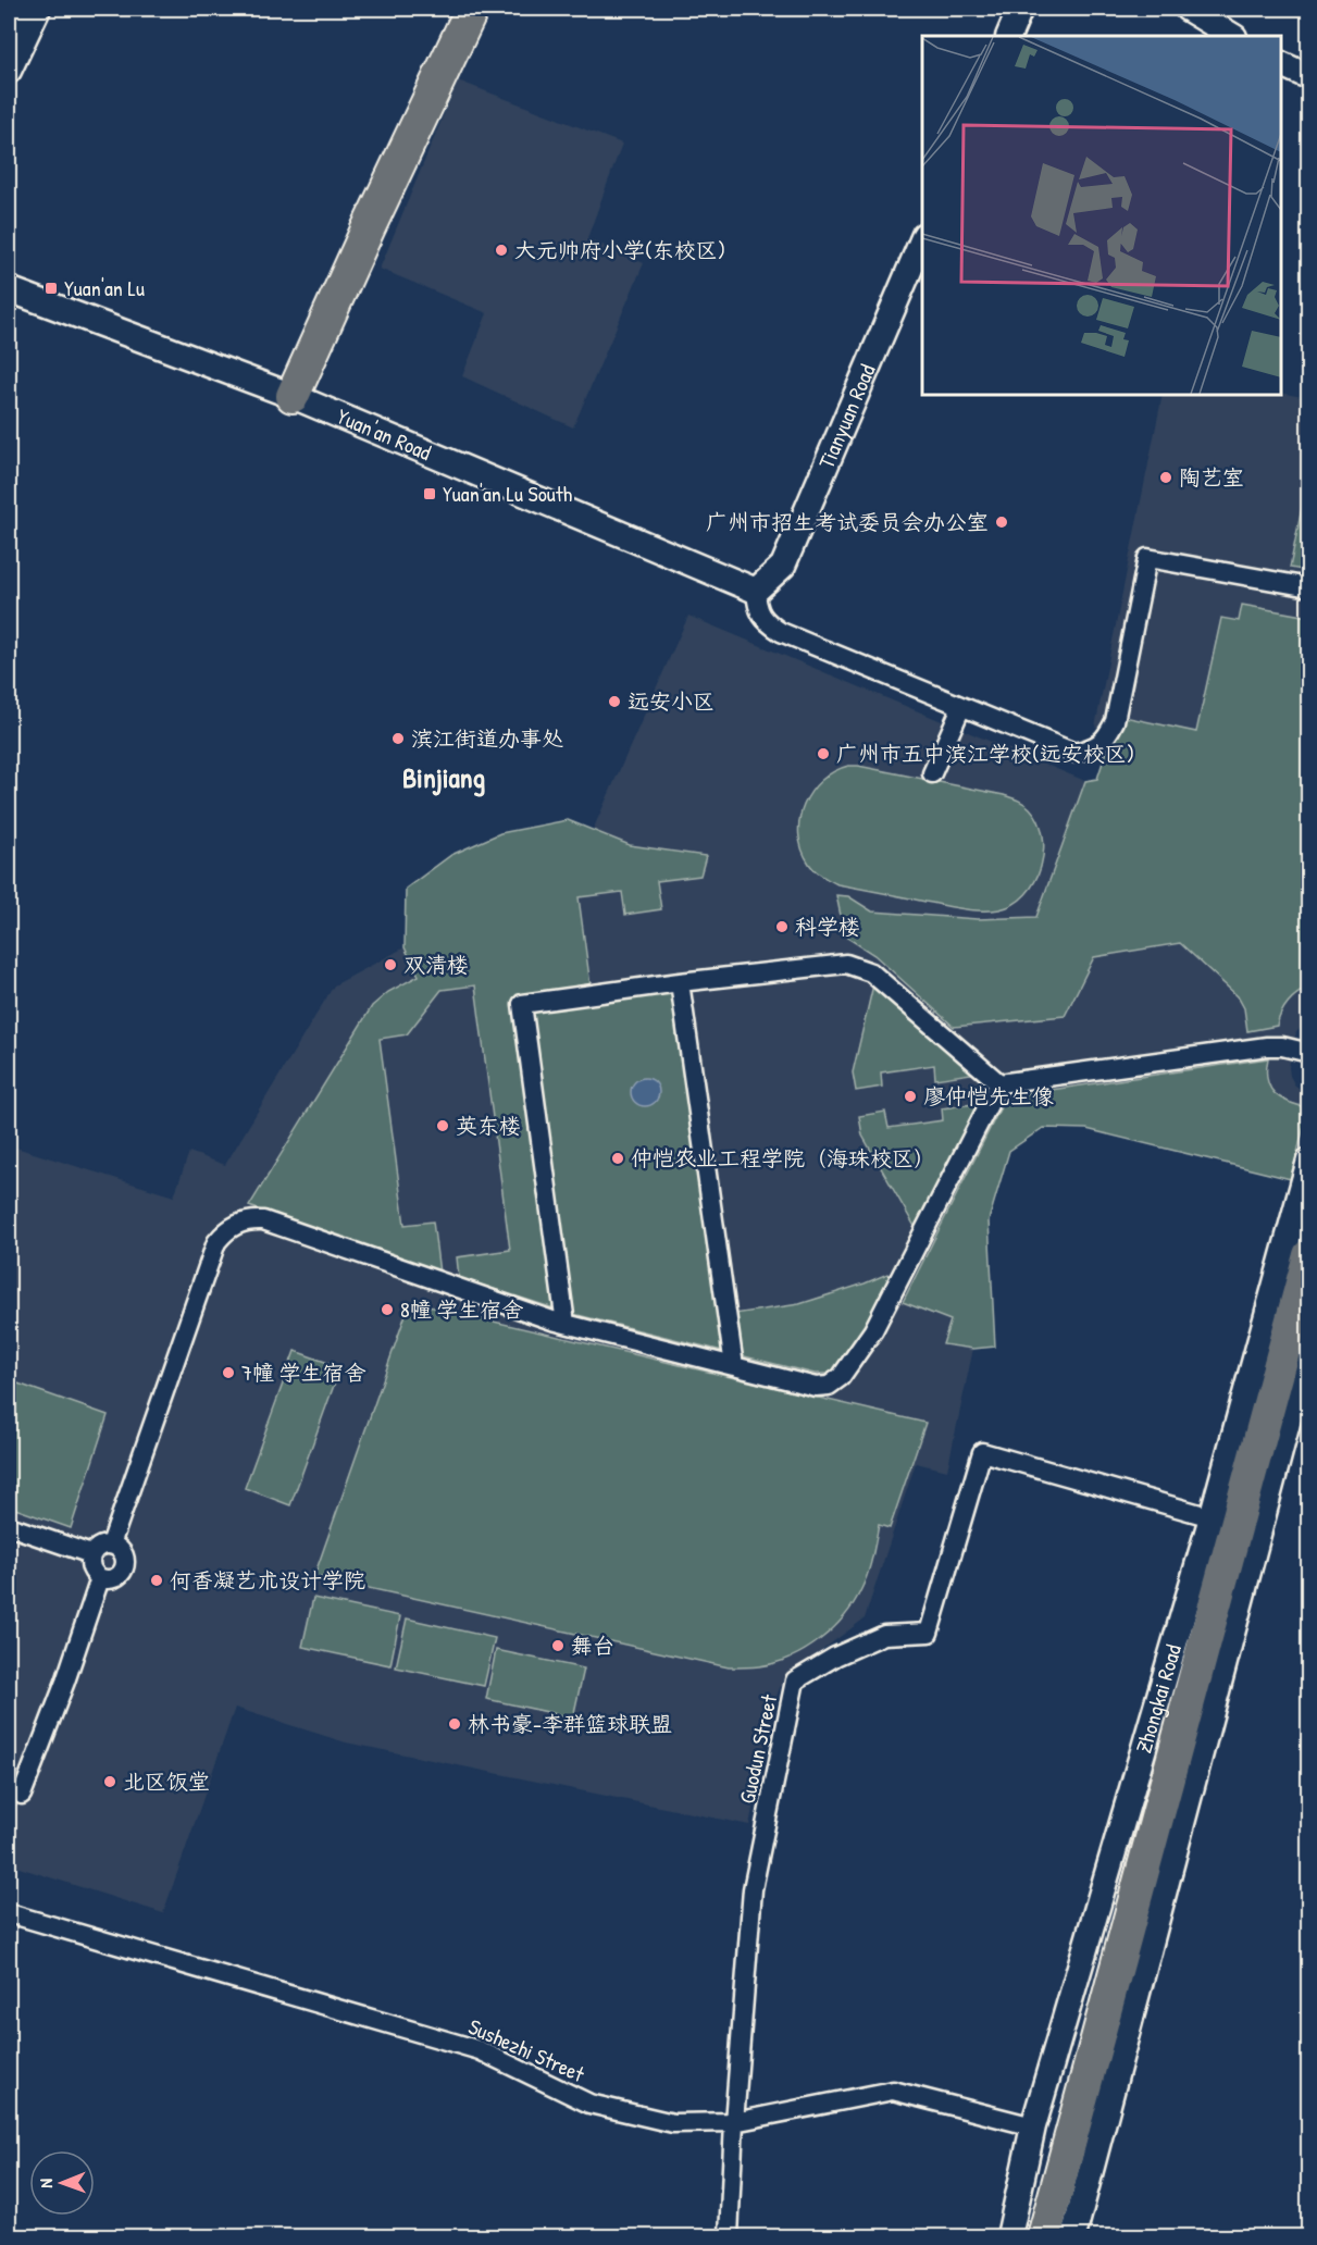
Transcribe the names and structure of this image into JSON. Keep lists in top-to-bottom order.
{
  "streets": {
    "main road": ["Tianyuan Road", "Yuan'an Road", "Zhongkai Road"],
    "street": ["Guodun Street", "Sushezhi Street"]
  },
  "crossings": [
    ["Tianyuan Road", "Yuan'an Road"],
    ["Zhongkai Road", "Guodun Street"],
    ["Zhongkai Road", "Sushezhi Street"],
    ["Guodun Street", "Sushezhi Street"]
  ],
  "districts": ["Binjiang"],
  "places": {
    "other": [
      "大元帅府小学(东校区)",
      "陶艺室",
      "广州市招生考试委员会办公室",
      "远安小区",
      "滨江街道办事处",
      "广州市五中滨江学校(远安校区)",
      "科学楼",
      "双清楼",
      "廖仲恺先生像",
      "英东楼",
      "仲恺农业工程学院（海珠校区）",
      "8幢 学生宿舍",
      "7幢 学生宿舍",
      "何香凝艺术设计学院",
      "舞台",
      "林书豪-李群篮球联盟",
      "北区饭堂"
    ],
    "transit": ["Yuan'an Lu", "Yuan'an Lu South"]
  },
  "north": "left"
}
